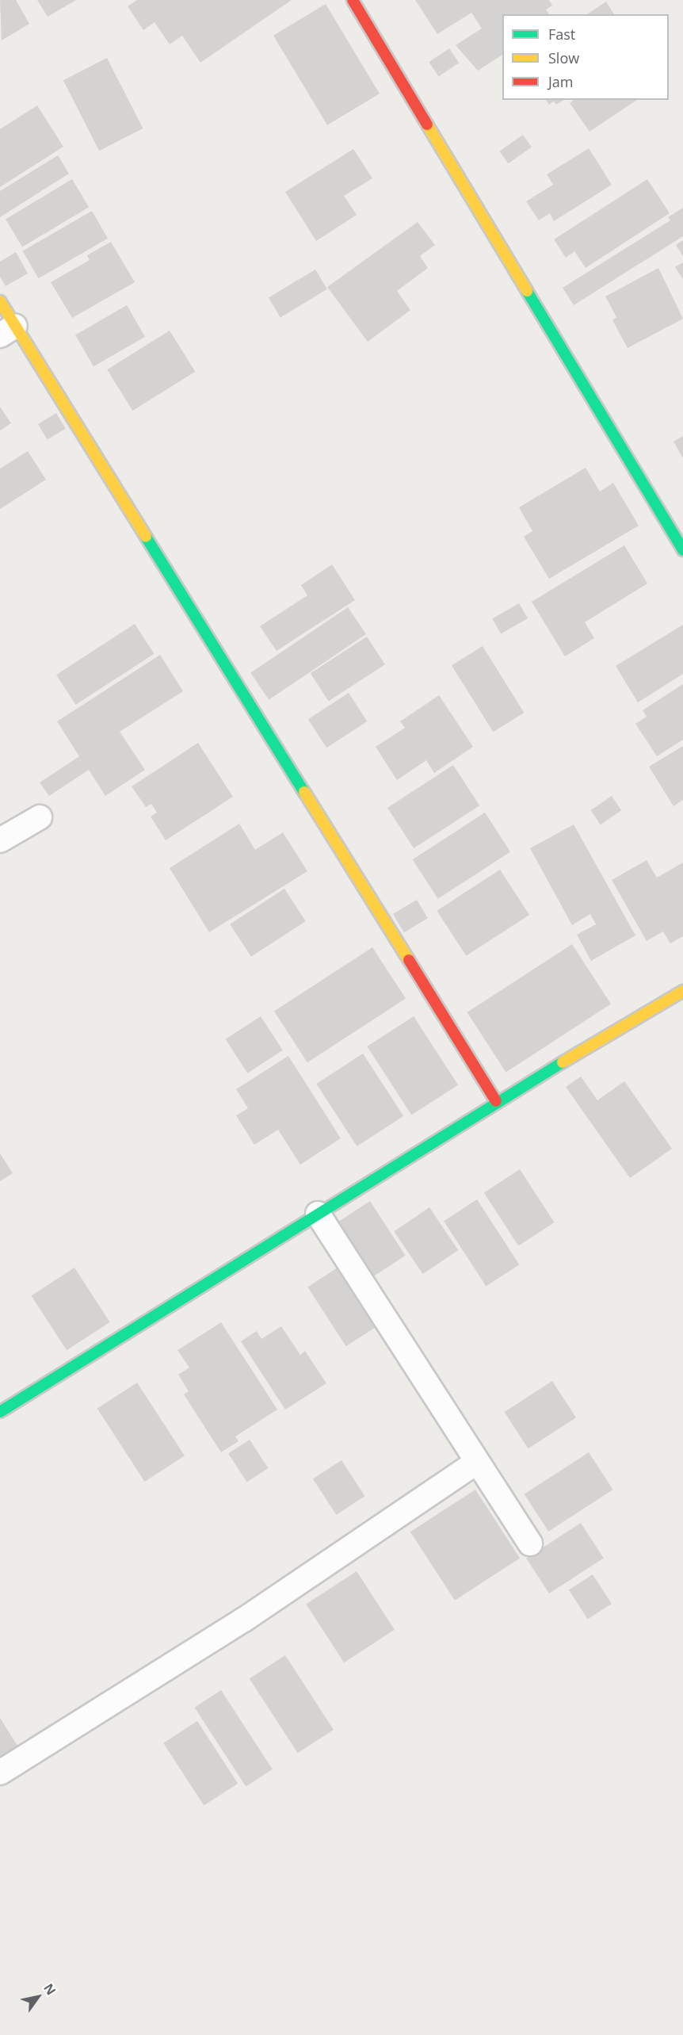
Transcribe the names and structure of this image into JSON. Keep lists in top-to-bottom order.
{
  "legend": ["Fast", "Slow", "Jam"],
  "north": "top right"
}
